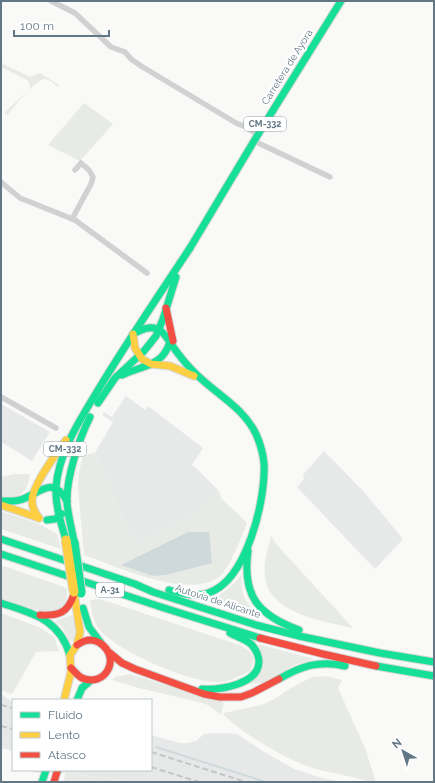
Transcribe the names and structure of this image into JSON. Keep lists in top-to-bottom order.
{
  "streets": {
    "main road": [
      "Carretera de Ayora",
      "CM-332",
      "A-31",
      "Autovía de Alicante"
    ]
  },
  "legend": ["Fluido", "Lento", "Atasco"],
  "scale_bar": "100 m",
  "north": "top left"
}
